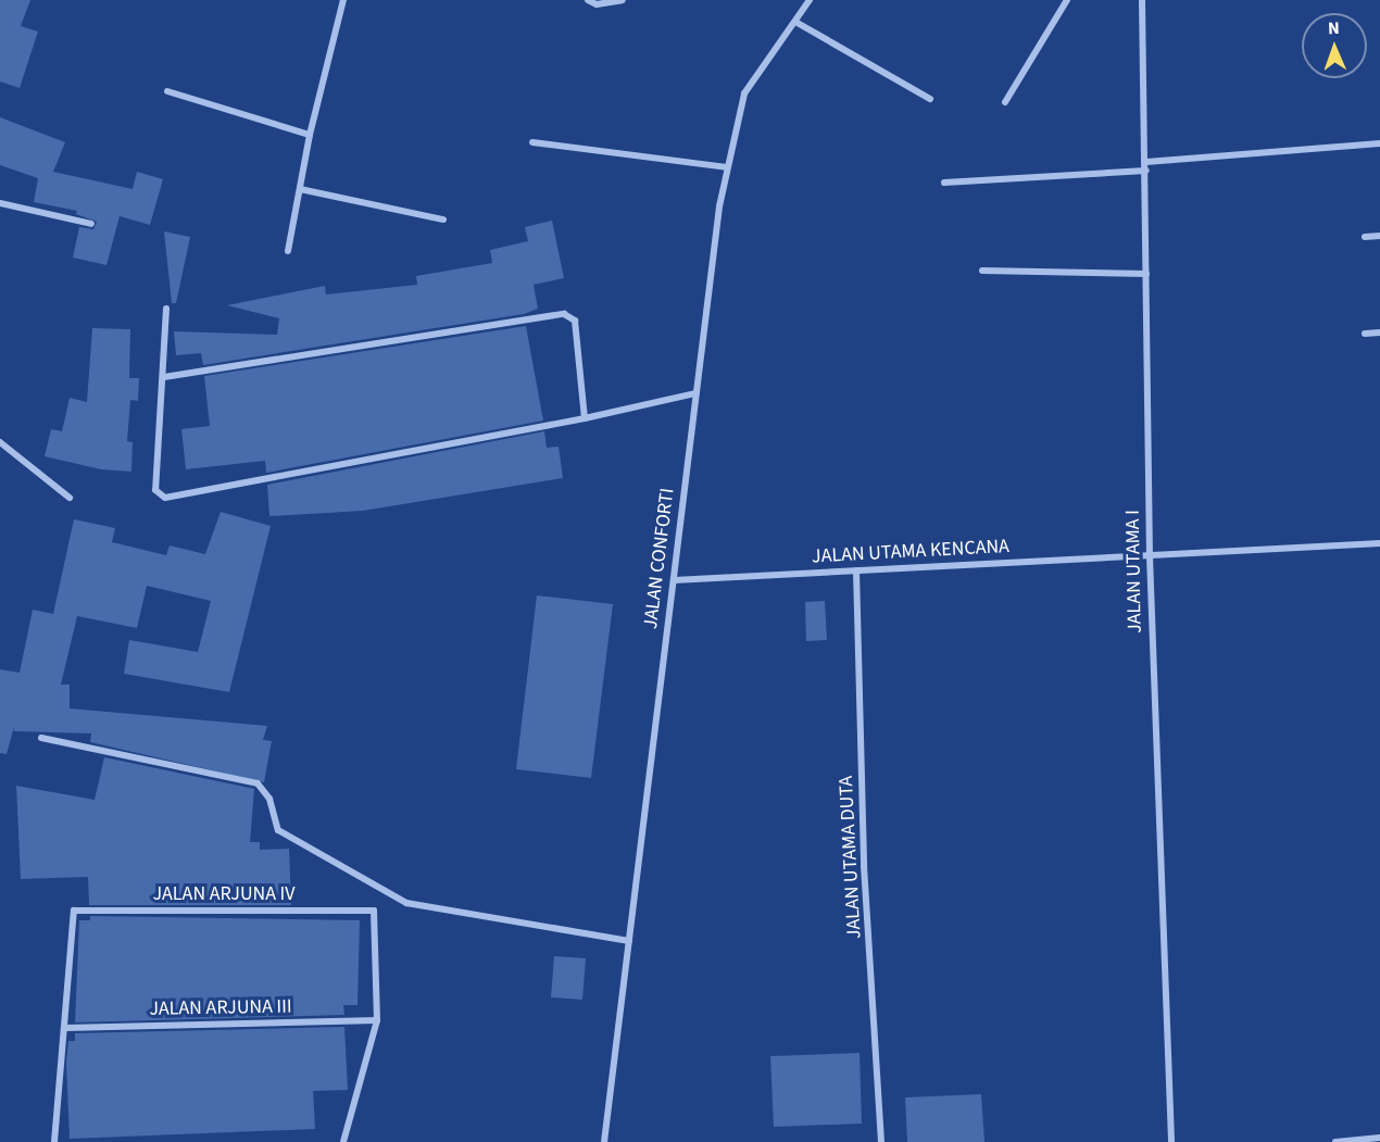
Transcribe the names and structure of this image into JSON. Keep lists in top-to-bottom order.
{
  "streets": {
    "street": [
      "JALAN UTAMA KENCANA",
      "JALAN CONFORTI",
      "JALAN UTAMA I",
      "JALAN UTAMA DUTA",
      "JALAN ARJUNA IV",
      "JALAN ARJUNA III"
    ]
  },
  "crossings": [
    ["JALAN UTAMA KENCANA", "JALAN CONFORTI"],
    ["JALAN UTAMA KENCANA", "JALAN UTAMA I"],
    ["JALAN UTAMA KENCANA", "JALAN UTAMA DUTA"],
    ["JALAN ARJUNA IV", "JALAN ARJUNA III"]
  ],
  "north": "top"
}
